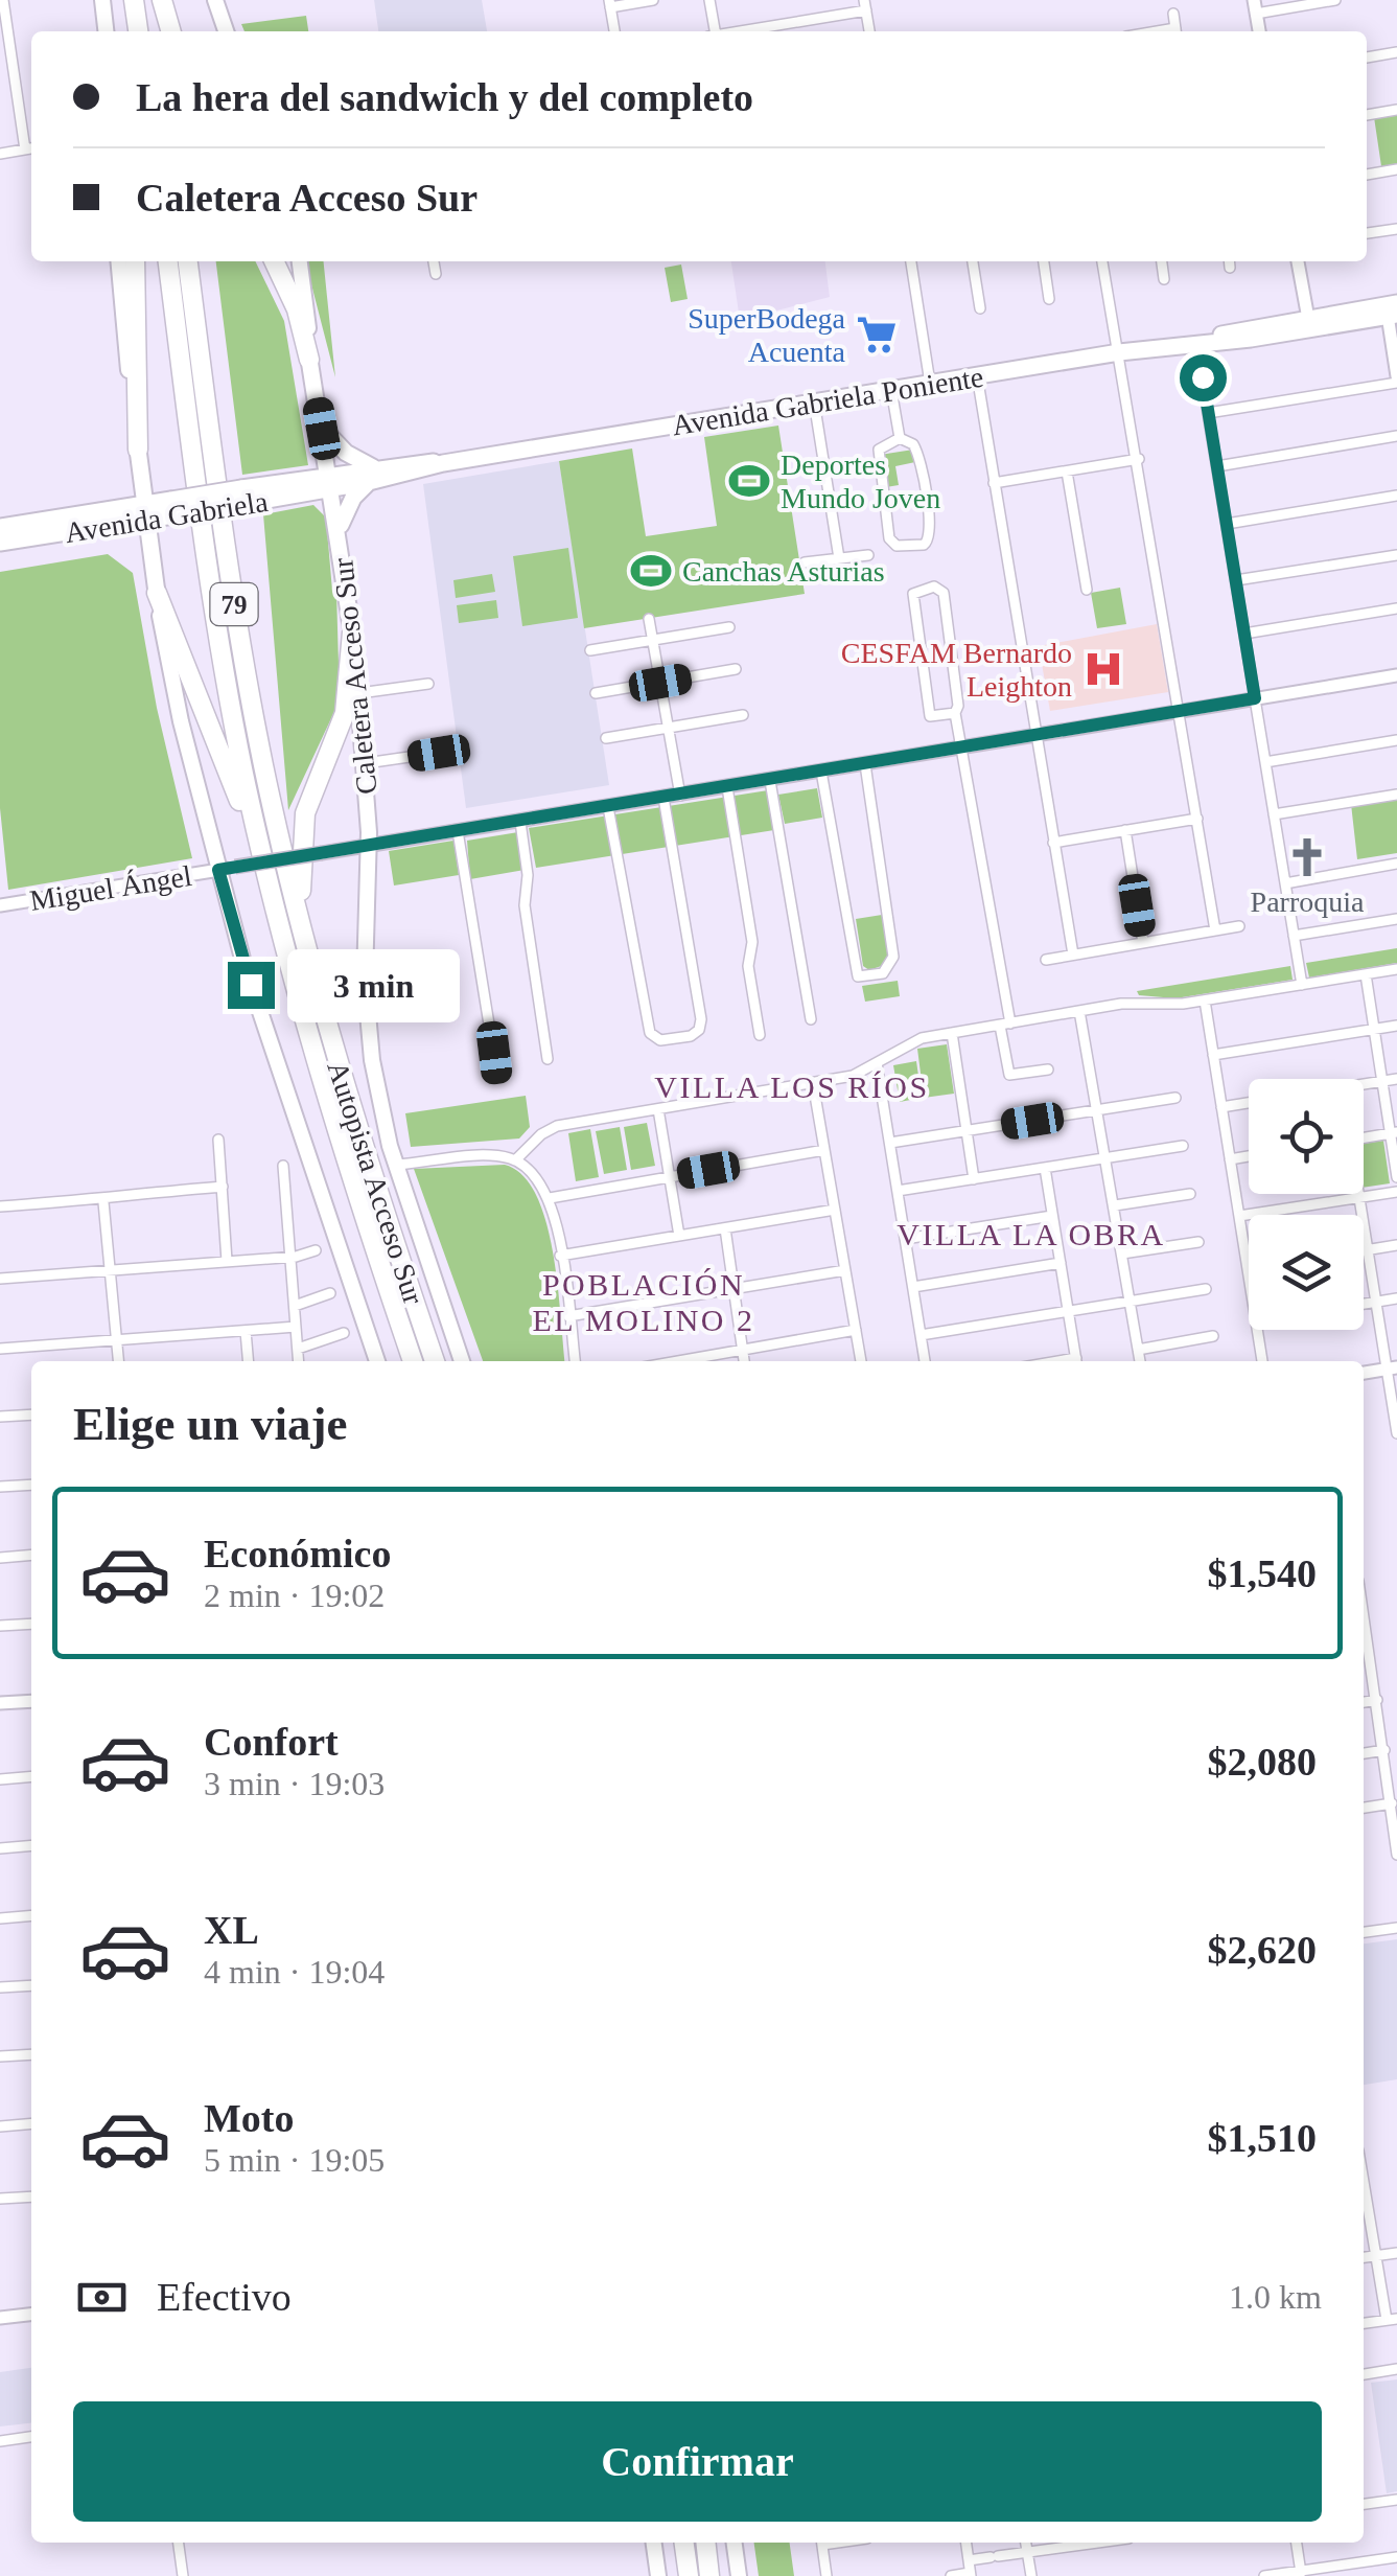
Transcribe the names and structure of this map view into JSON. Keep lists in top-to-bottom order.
{
  "streets": {
    "highway": ["79", "Autopista Acceso Sur"],
    "main road": ["Avenida Gabriela Poniente", "Avenida Gabriela", "Caletera Acceso Sur"],
    "street": ["Miguel Ángel"]
  },
  "crossings": [
    ["Avenida Gabriela Poniente", "Avenida Gabriela"],
    ["Avenida Gabriela Poniente", "Caletera Acceso Sur"],
    ["Avenida Gabriela", "Caletera Acceso Sur"],
    ["Caletera Acceso Sur", "Miguel Ángel"]
  ],
  "districts": ["VILLA LOS RÍOS", "VILLA LA OBRA", "POBLACIÓN EL MOLINO 2"],
  "places": {
    "supermarket": ["SuperBodega Acuenta"],
    "sports": ["Deportes Mundo Joven", "Canchas Asturias"],
    "hospital": ["CESFAM Bernardo Leighton"],
    "church": ["Parroquia"]
  },
  "page": {
    "banner": ["La hera del sandwich y del completo", "Caletera Acceso Sur"],
    "bubble": "3 min",
    "heading": "Elige un viaje",
    "list": [
      {
        "name": "Económico",
        "note": "2 min · 19:02",
        "value": "$1,540"
      },
      {
        "name": "Confort",
        "note": "3 min · 19:03",
        "value": "$2,080"
      },
      {
        "name": "XL",
        "note": "4 min · 19:04",
        "value": "$2,620"
      },
      {
        "name": "Moto",
        "note": "5 min · 19:05",
        "value": "$1,510"
      }
    ],
    "pay": ["Efectivo", "1.0 km"],
    "buttons": "Confirmar"
  }
}
